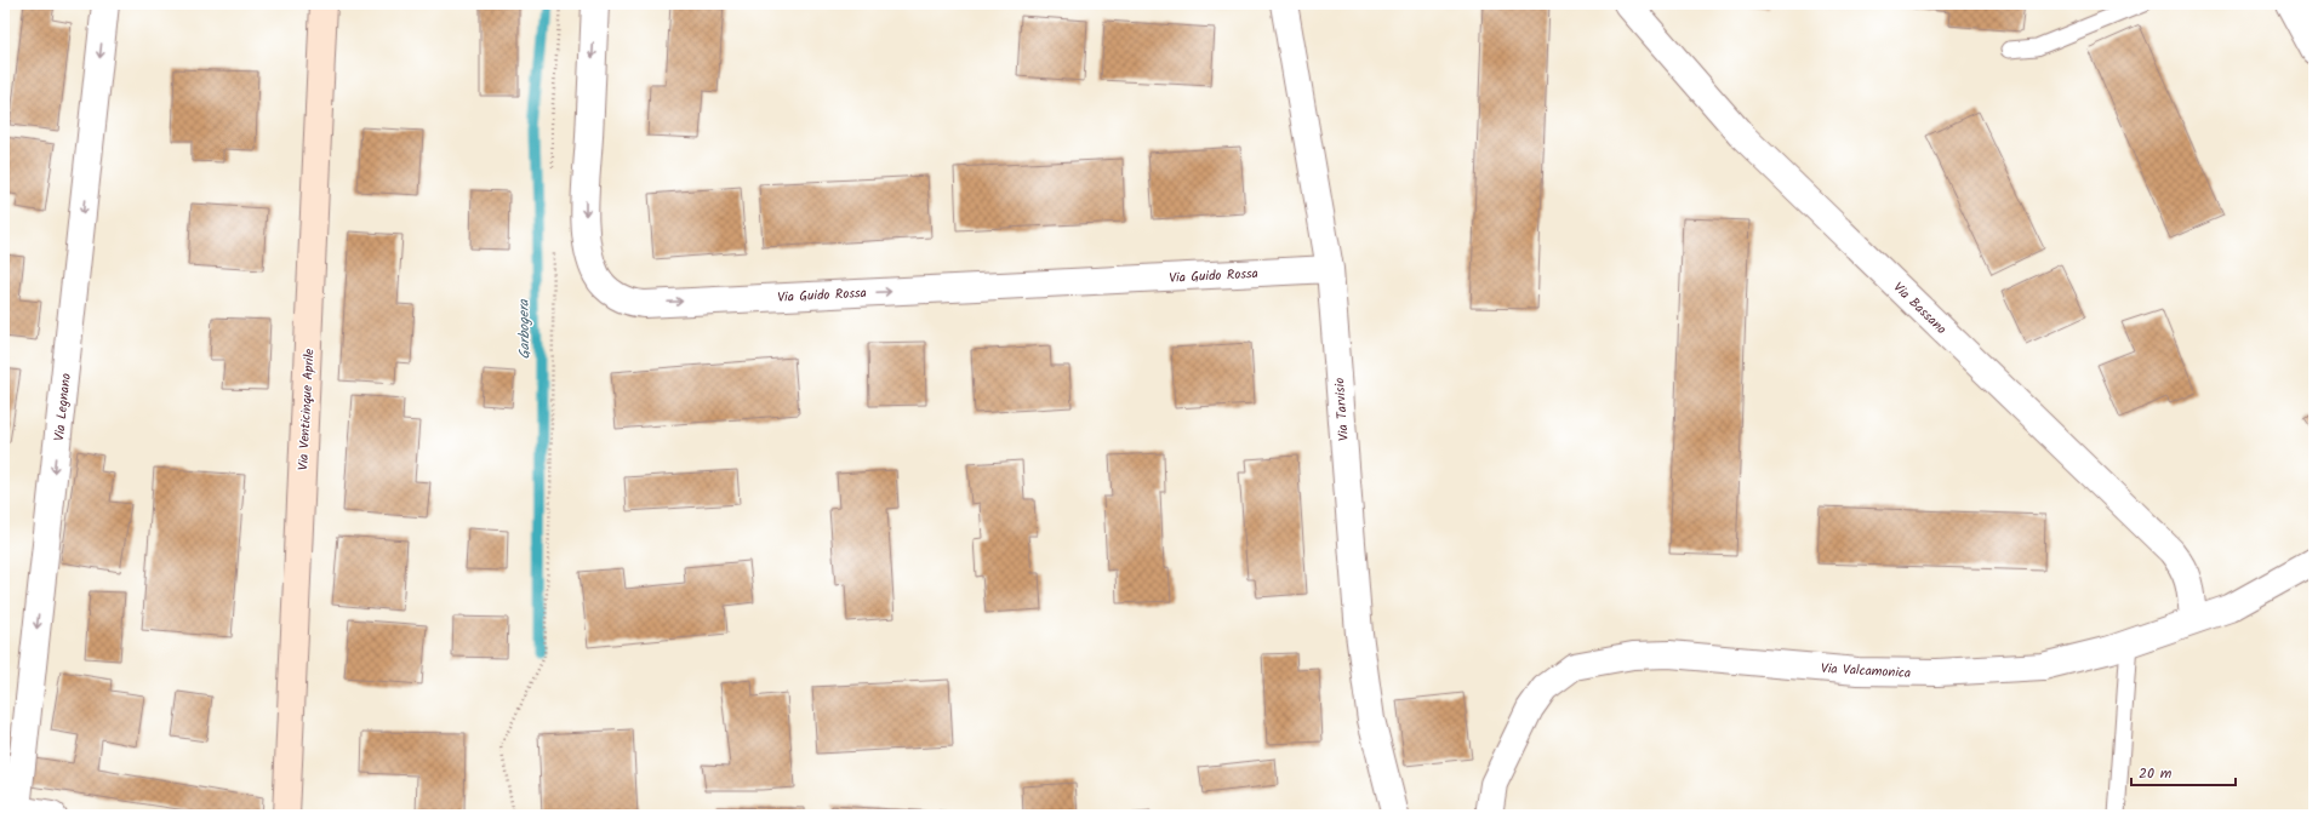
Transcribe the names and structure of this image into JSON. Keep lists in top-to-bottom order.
{
  "streets": {
    "street": [
      "Via Guido Rossa",
      "Via Bassano",
      "Via Legnano",
      "Via Venticinque Aprile",
      "Via Tarvisio",
      "Via Valcamonica"
    ]
  },
  "crossings": [
    ["Via Guido Rossa", "Via Tarvisio"],
    ["Via Bassano", "Via Valcamonica"]
  ],
  "one_way": ["Via Legnano"],
  "water": ["Garbogera"],
  "scale_bar": "20 m"
}
